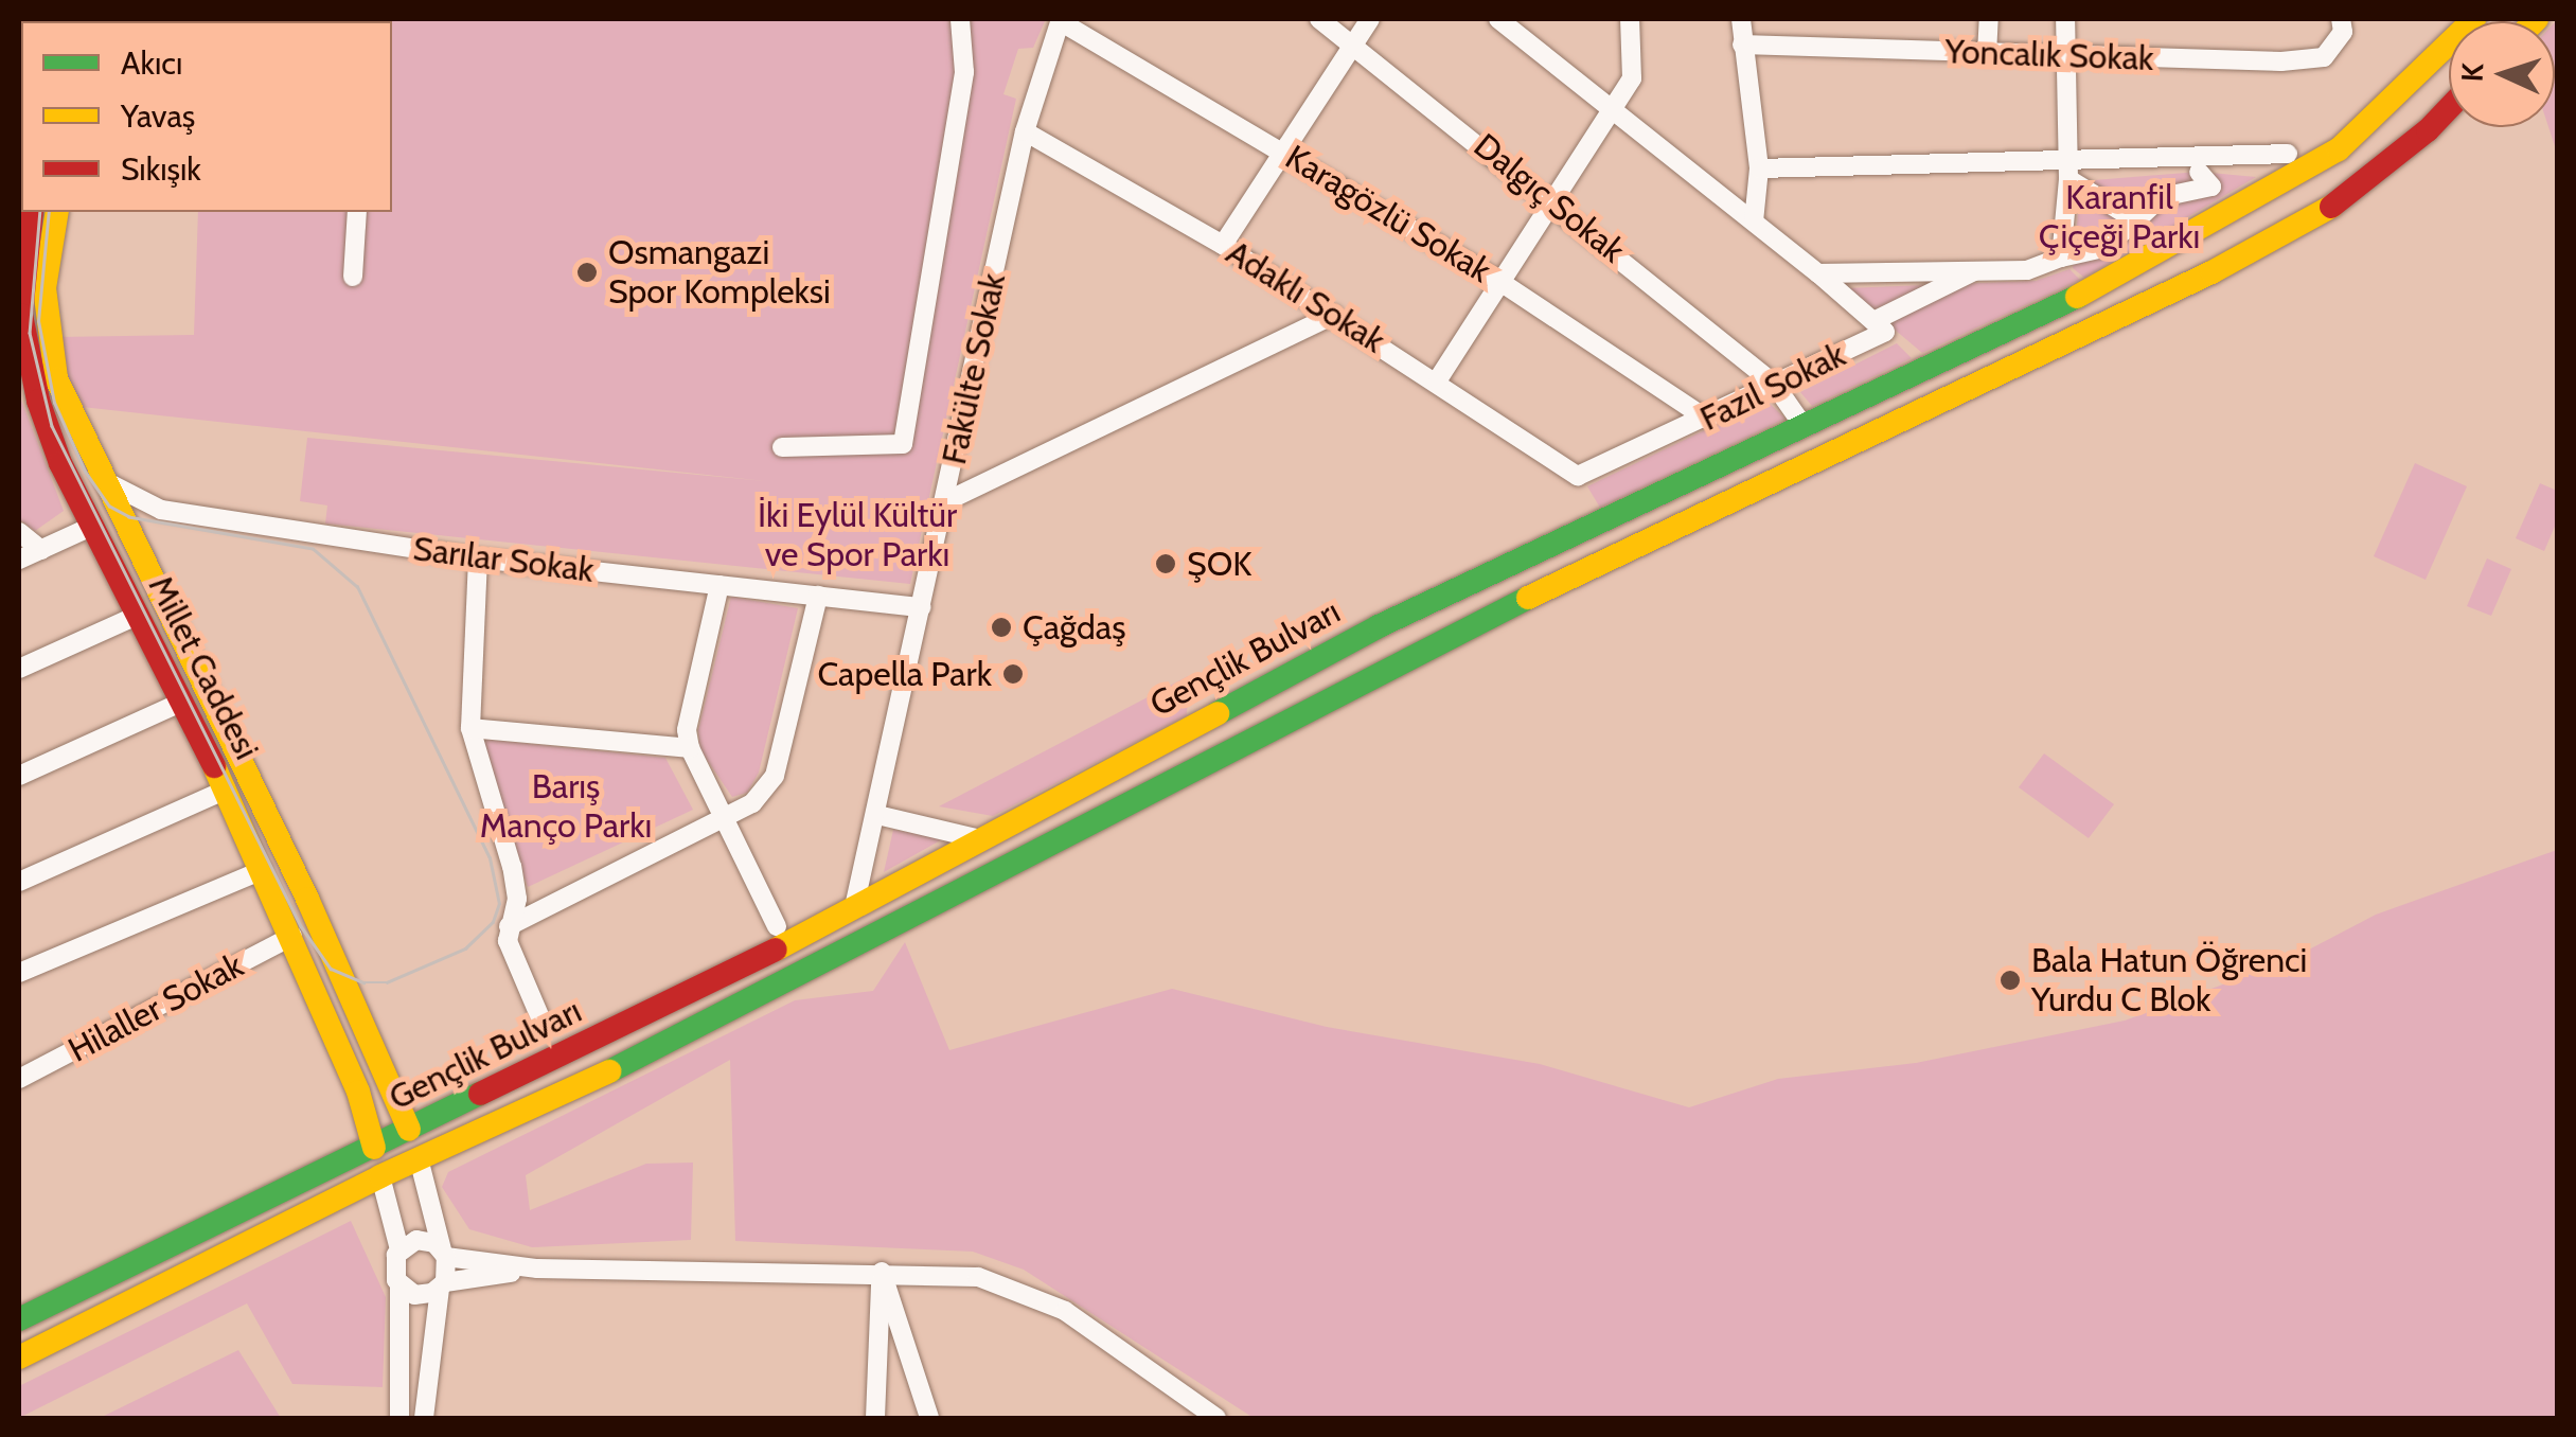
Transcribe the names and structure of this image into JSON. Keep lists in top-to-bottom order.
{
  "streets": {
    "main road": ["Gençlik Bulvarı", "Millet Caddesi"],
    "street": [
      "Yoncalık Sokak",
      "Dalgıç Sokak",
      "Karagözlü Sokak",
      "Adaklı Sokak",
      "Fakülte Sokak",
      "Fazıl Sokak",
      "Sarılar Sokak",
      "Hilaller Sokak"
    ]
  },
  "crossings": [
    ["Dalgıç Sokak", "Fazıl Sokak"],
    ["Dalgıç Sokak", "Gençlik Bulvarı"],
    ["Karagözlü Sokak", "Fakülte Sokak"],
    ["Karagözlü Sokak", "Fazıl Sokak"],
    ["Adaklı Sokak", "Fakülte Sokak"],
    ["Adaklı Sokak", "Fazıl Sokak"],
    ["Fakülte Sokak", "Sarılar Sokak"],
    ["Fakülte Sokak", "Gençlik Bulvarı"],
    ["Sarılar Sokak", "Millet Caddesi"],
    ["Gençlik Bulvarı", "Millet Caddesi"],
    ["Millet Caddesi", "Hilaller Sokak"]
  ],
  "parks": ["Karanfil Çiçeği Parkı", "İki Eylül Kültür ve Spor Parkı", "Barış Manço Parkı"],
  "places": [
    "Osmangazi Spor Kompleksi",
    "ŞOK",
    "Çağdaş",
    "Capella Park",
    "Bala Hatun Öğrenci Yurdu C Blok"
  ],
  "legend": ["Akıcı", "Yavaş", "Sıkışık"],
  "north": "left"
}
